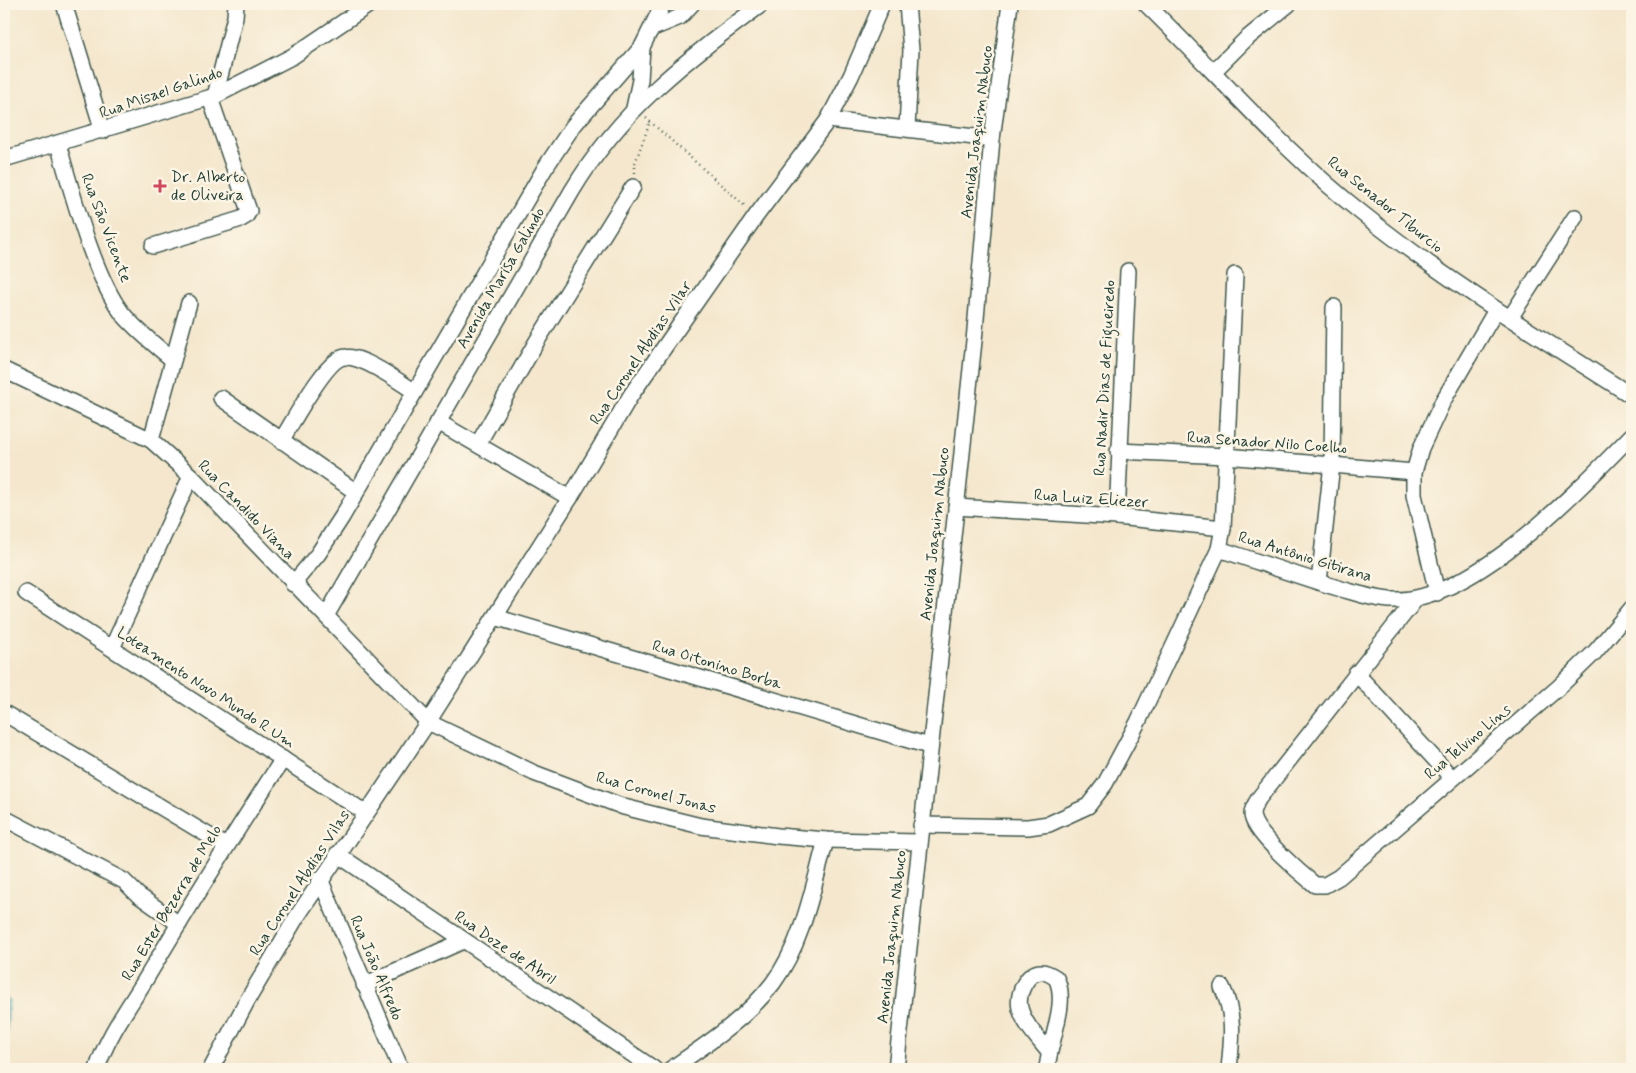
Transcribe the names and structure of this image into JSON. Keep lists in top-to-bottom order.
{
  "streets": {
    "street": [
      "Rua Misael Galindo",
      "Avenida Joaquim Nabuco",
      "Rua Senador Tiburcio",
      "Rua São Vicente",
      "Avenida Marisa Galindo",
      "Rua Coronel Abdias Vilar",
      "Rua Nadir Dias de Figueiredo",
      "Rua Senador Nilo Coelho",
      "Rua Luiz Eliezer",
      "Rua Candido Viana",
      "Rua Antônio Gitirana",
      "Rua Oitonino Borba",
      "Loteamento Novo Mundo R Um",
      "Rua Telvino Lins",
      "Rua Coronel Jonas",
      "Rua Coronel Abdias Vilas",
      "Rua Ester Bezerra de Melo",
      "Rua Doze de Abril",
      "Rua João Alfredo"
    ]
  },
  "crossings": [
    ["Rua Misael Galindo", "Rua São Vicente"],
    ["Avenida Joaquim Nabuco", "Rua Luiz Eliezer"],
    ["Avenida Joaquim Nabuco", "Rua Antônio Gitirana"],
    ["Avenida Joaquim Nabuco", "Rua Oitonino Borba"],
    ["Avenida Joaquim Nabuco", "Rua Coronel Jonas"],
    ["Avenida Marisa Galindo", "Rua Candido Viana"],
    ["Rua Coronel Abdias Vilar", "Rua Candido Viana"],
    ["Rua Coronel Abdias Vilar", "Rua Oitonino Borba"],
    ["Rua Coronel Abdias Vilar", "Rua Coronel Jonas"],
    ["Rua Coronel Abdias Vilar", "Rua Coronel Abdias Vilas"],
    ["Rua Nadir Dias de Figueiredo", "Rua Senador Nilo Coelho"],
    ["Rua Nadir Dias de Figueiredo", "Rua Luiz Eliezer"],
    ["Rua Candido Viana", "Rua Coronel Jonas"],
    ["Rua Candido Viana", "Rua Coronel Abdias Vilas"],
    ["Loteamento Novo Mundo R Um", "Rua Coronel Abdias Vilas"],
    ["Loteamento Novo Mundo R Um", "Rua Ester Bezerra de Melo"],
    ["Rua Coronel Jonas", "Rua Coronel Abdias Vilas"],
    ["Rua Coronel Abdias Vilas", "Rua Doze de Abril"],
    ["Rua Coronel Abdias Vilas", "Rua João Alfredo"]
  ],
  "places": {
    "health": ["Dr. Alberto de Oliveira"]
  }
}
